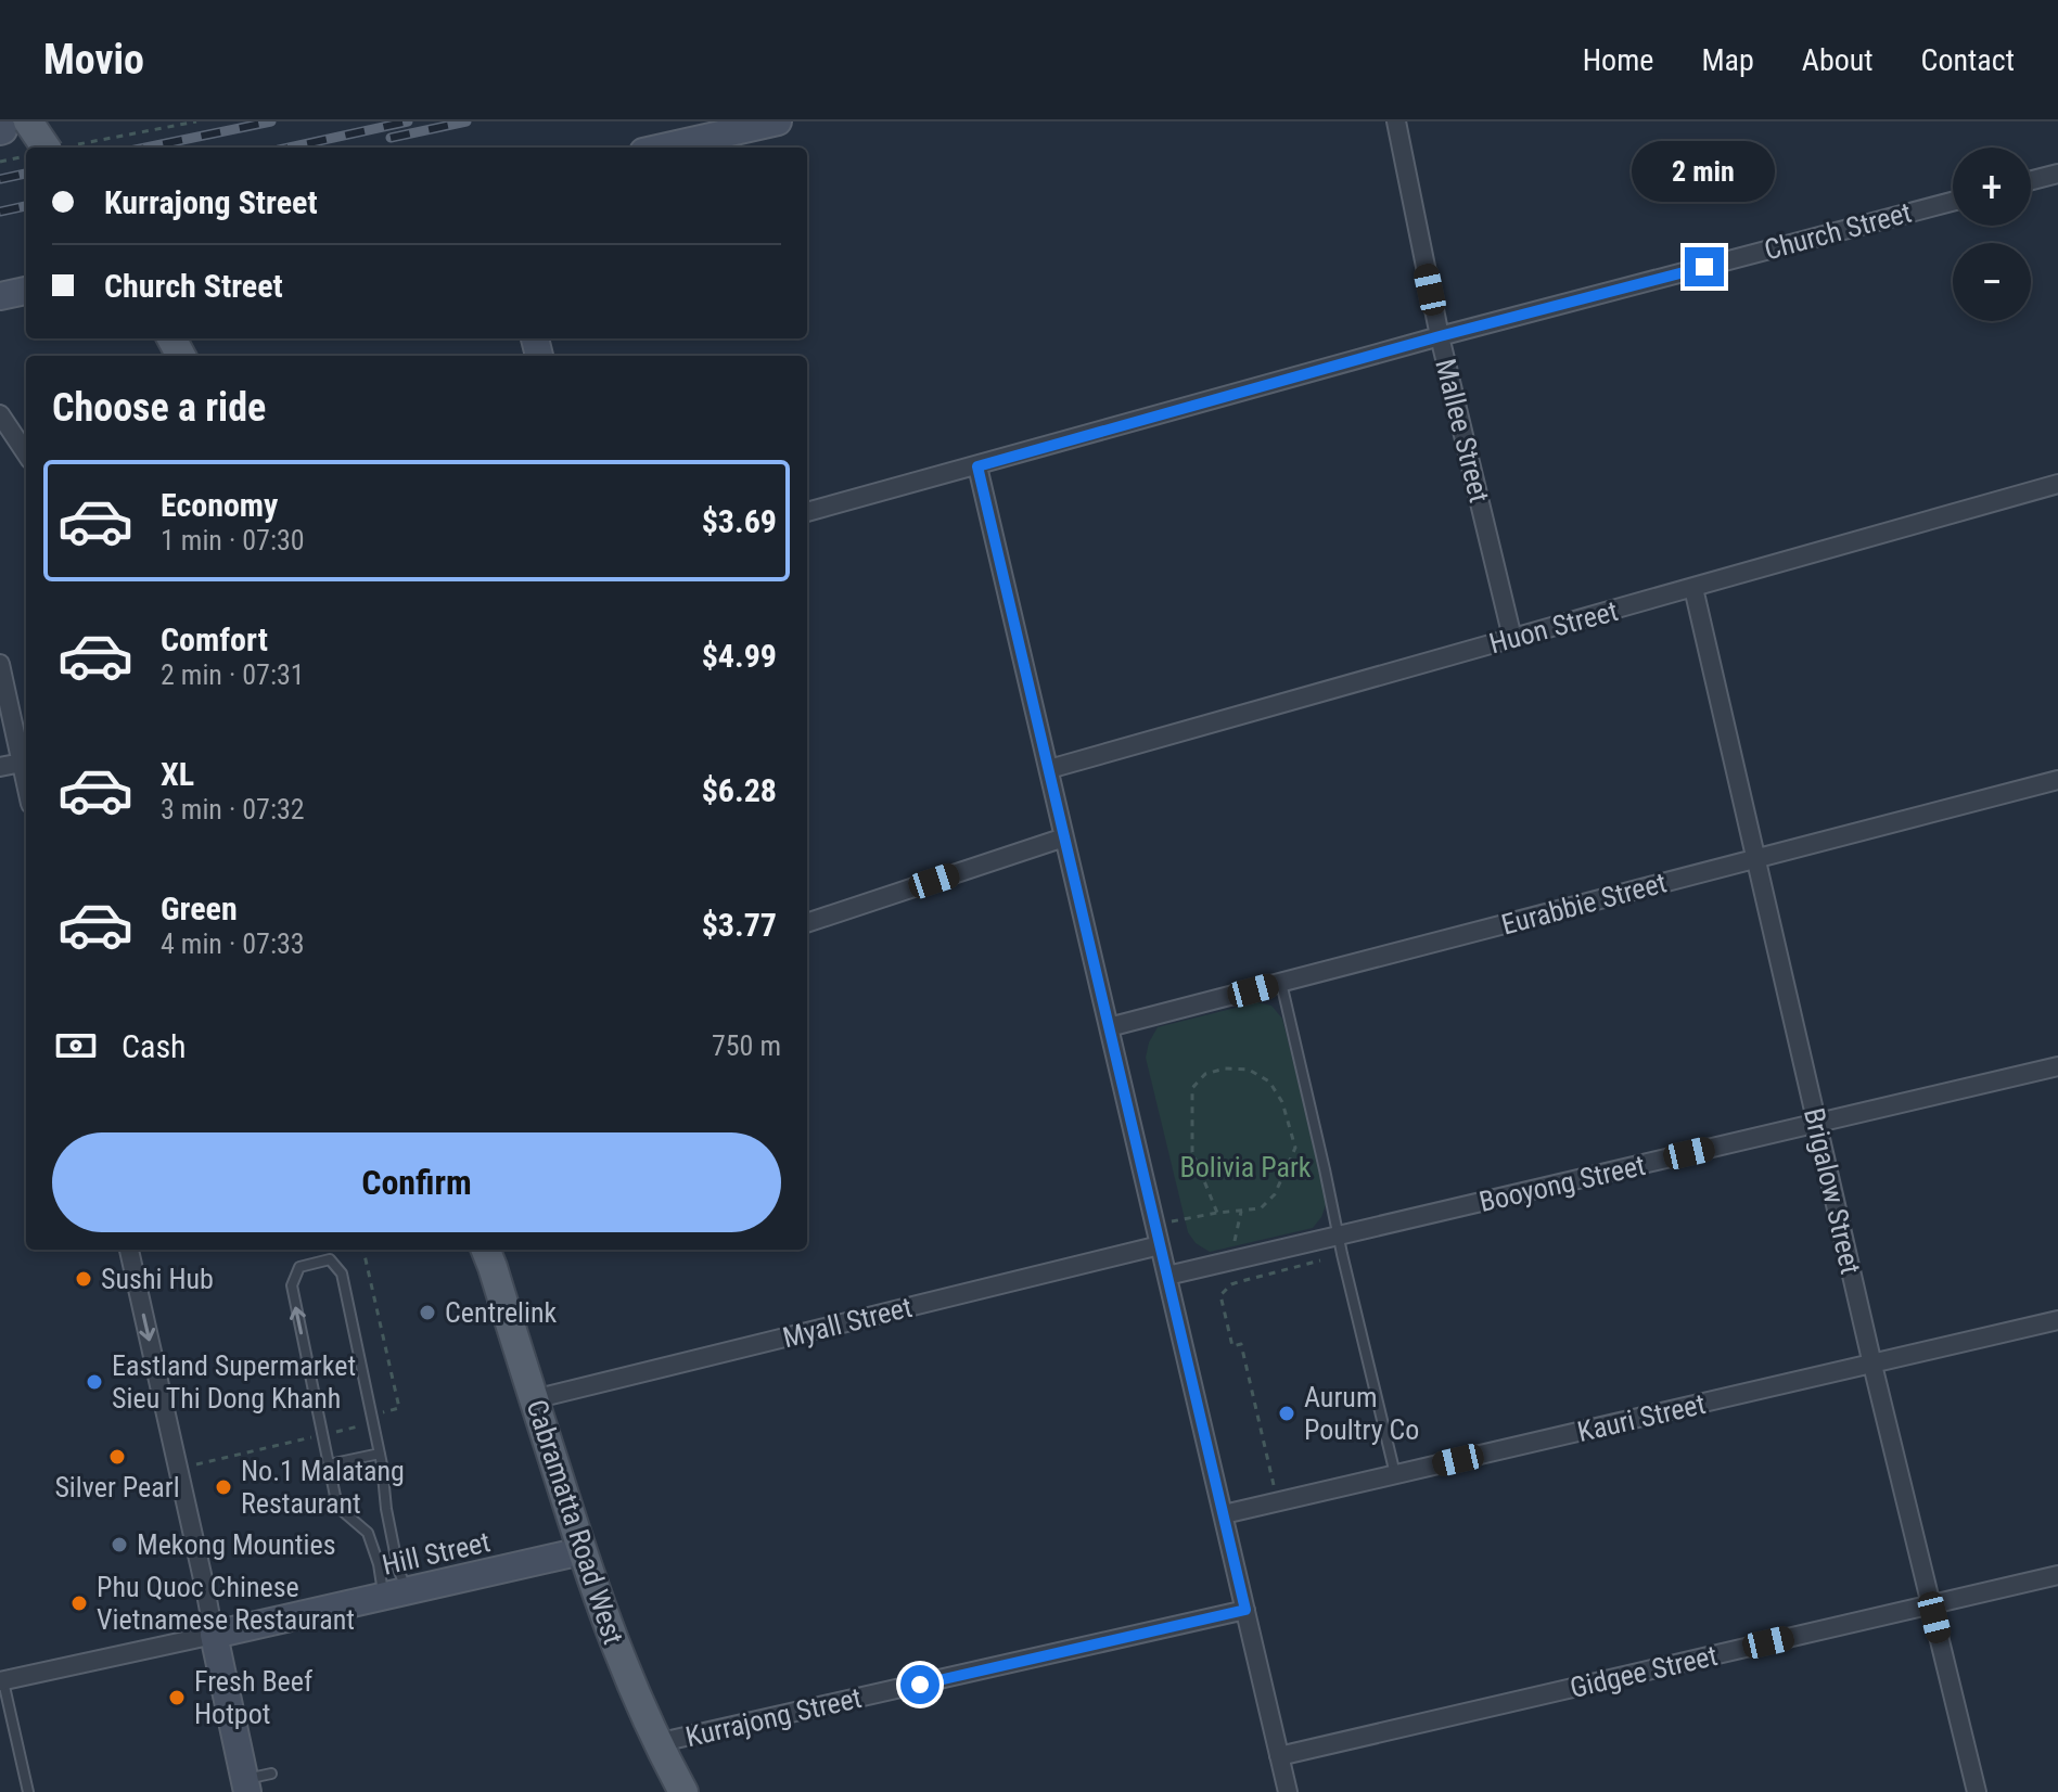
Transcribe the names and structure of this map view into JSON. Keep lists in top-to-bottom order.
{
  "streets": {
    "main road": ["Cabramatta Road West"],
    "street": [
      "Church Street",
      "Mallee Street",
      "Huon Street",
      "Eurabbie Street",
      "Booyong Street",
      "Brigalow Street",
      "Myall Street",
      "Kauri Street",
      "Hill Street",
      "Gidgee Street",
      "Kurrajong Street"
    ]
  },
  "crossings": [
    ["Church Street", "Mallee Street"],
    ["Mallee Street", "Huon Street"],
    ["Huon Street", "Brigalow Street"],
    ["Eurabbie Street", "Brigalow Street"],
    ["Booyong Street", "Brigalow Street"],
    ["Brigalow Street", "Kauri Street"],
    ["Brigalow Street", "Gidgee Street"],
    ["Myall Street", "Cabramatta Road West"],
    ["Cabramatta Road West", "Hill Street"],
    ["Cabramatta Road West", "Kurrajong Street"]
  ],
  "parks": ["Bolivia Park"],
  "places": [
    "Sushi Hub",
    "Centrelink",
    "Eastland Supermarket Sieu Thi Dong Khanh",
    "Aurum Poultry Co",
    "Silver Pearl",
    "No.1 Malatang Restaurant",
    "Mekong Mounties",
    "Phu Quoc Chinese Vietnamese Restaurant",
    "Fresh Beef Hotpot"
  ],
  "page": {
    "header": "Movio",
    "nav": [
      "Home",
      "Map",
      "About",
      "Contact"
    ],
    "bubble": "2 min",
    "map_buttons": ["+", "−"],
    "banner": ["Kurrajong Street", "Church Street"],
    "heading": "Choose a ride",
    "list": [
      {
        "name": "Economy",
        "note": "1 min · 07:30",
        "value": "$3.69"
      },
      {
        "name": "Comfort",
        "note": "2 min · 07:31",
        "value": "$4.99"
      },
      {
        "name": "XL",
        "note": "3 min · 07:32",
        "value": "$6.28"
      },
      {
        "name": "Green",
        "note": "4 min · 07:33",
        "value": "$3.77"
      }
    ],
    "pay": ["Cash", "750 m"],
    "buttons": "Confirm"
  }
}
